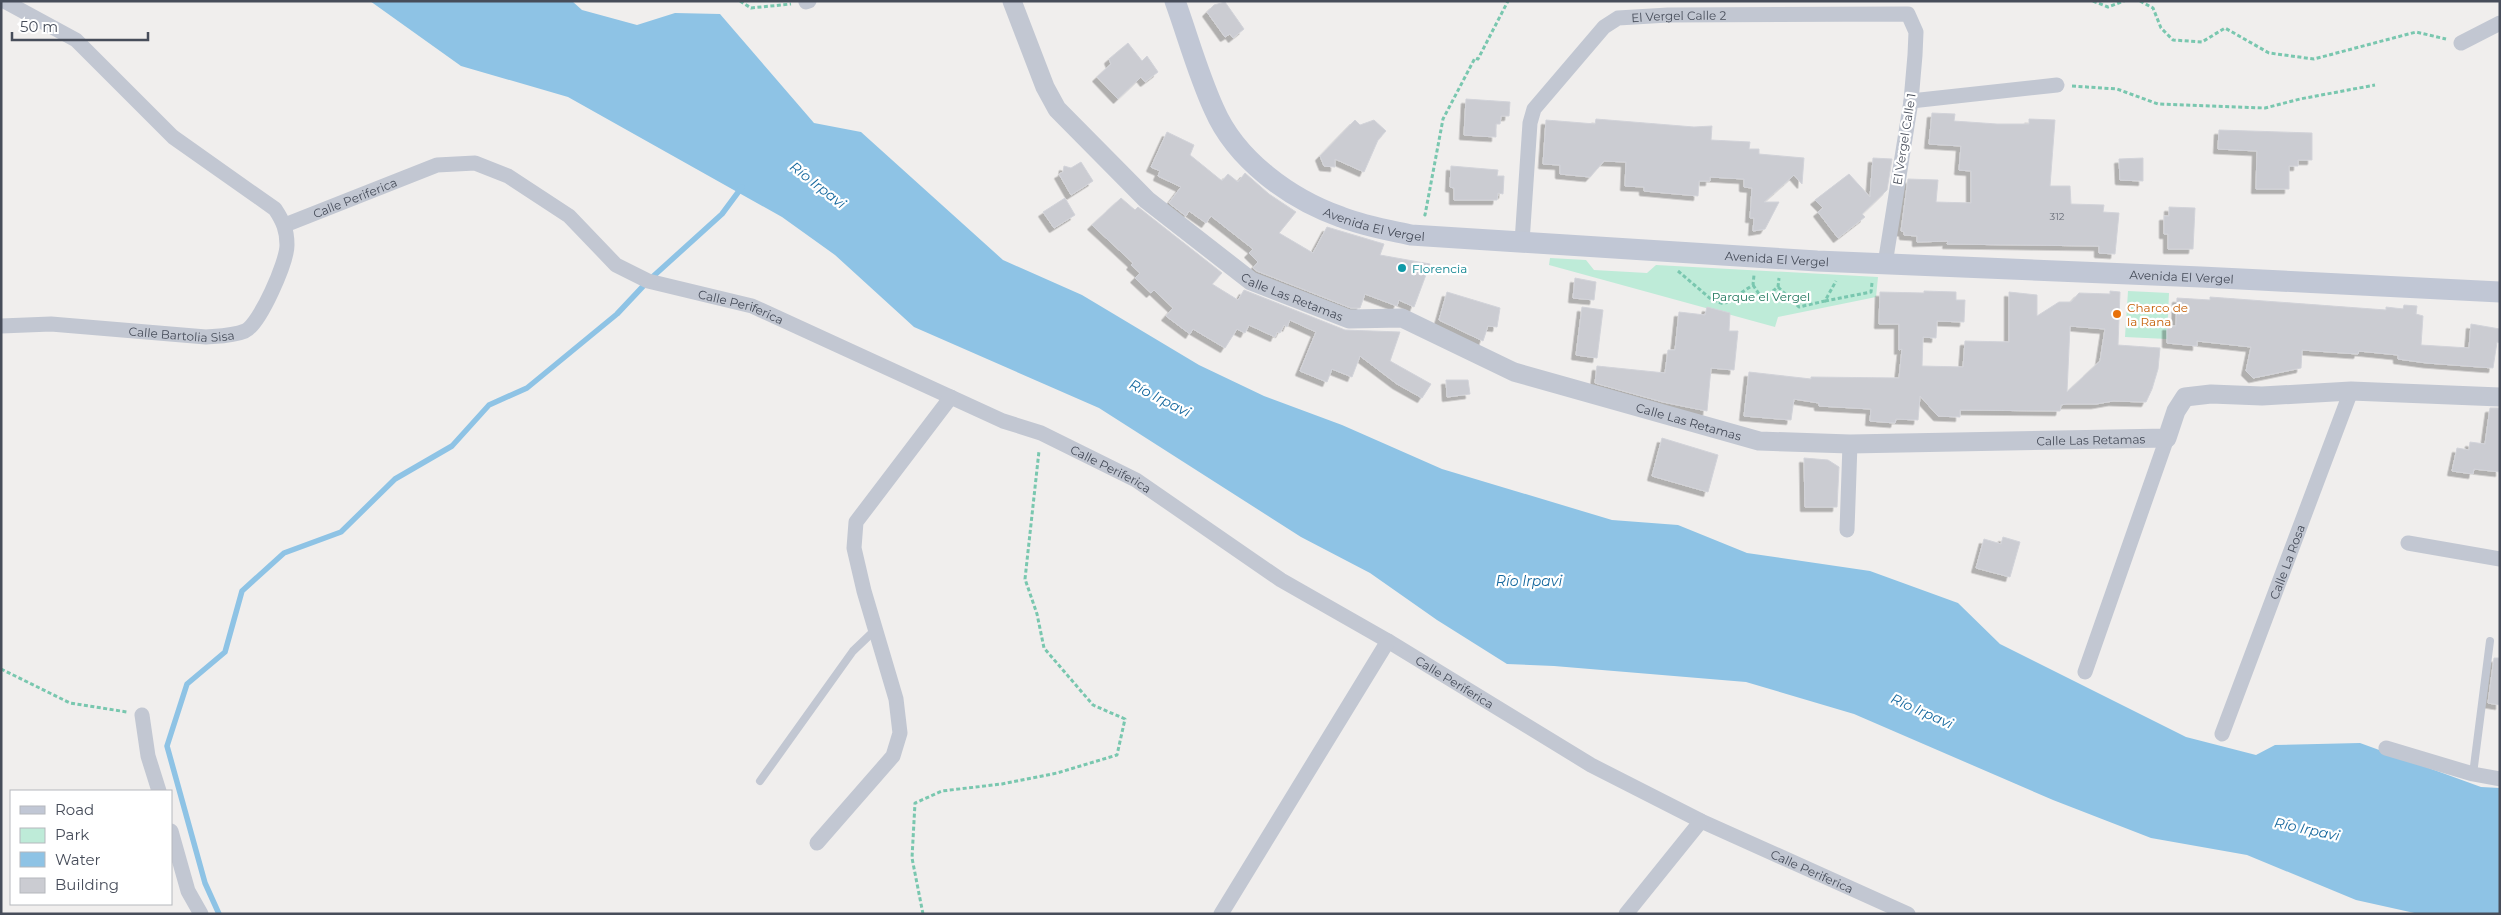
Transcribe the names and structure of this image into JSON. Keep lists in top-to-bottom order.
{
  "streets": {
    "main road": ["Avenida El Vergel"],
    "street": [
      "El Vergel Calle 2",
      "El Vergel Calle 1",
      "Calle Periferica",
      "Calle Las Retamas",
      "Calle Bartolia Sisa",
      "Calle La Rosa"
    ]
  },
  "crossings": [
    ["El Vergel Calle 2", "El Vergel Calle 1"],
    ["El Vergel Calle 2", "Avenida El Vergel"],
    ["El Vergel Calle 1", "Avenida El Vergel"],
    ["Calle Periferica", "Calle Bartolia Sisa"]
  ],
  "water": ["Río Irpavi"],
  "parks": ["Parque el Vergel"],
  "places": ["Florencia", "Charco de la Rana"],
  "house_numbers": ["312"],
  "legend": [
    "Road",
    "Park",
    "Water",
    "Building"
  ],
  "scale_bar": "50 m"
}
